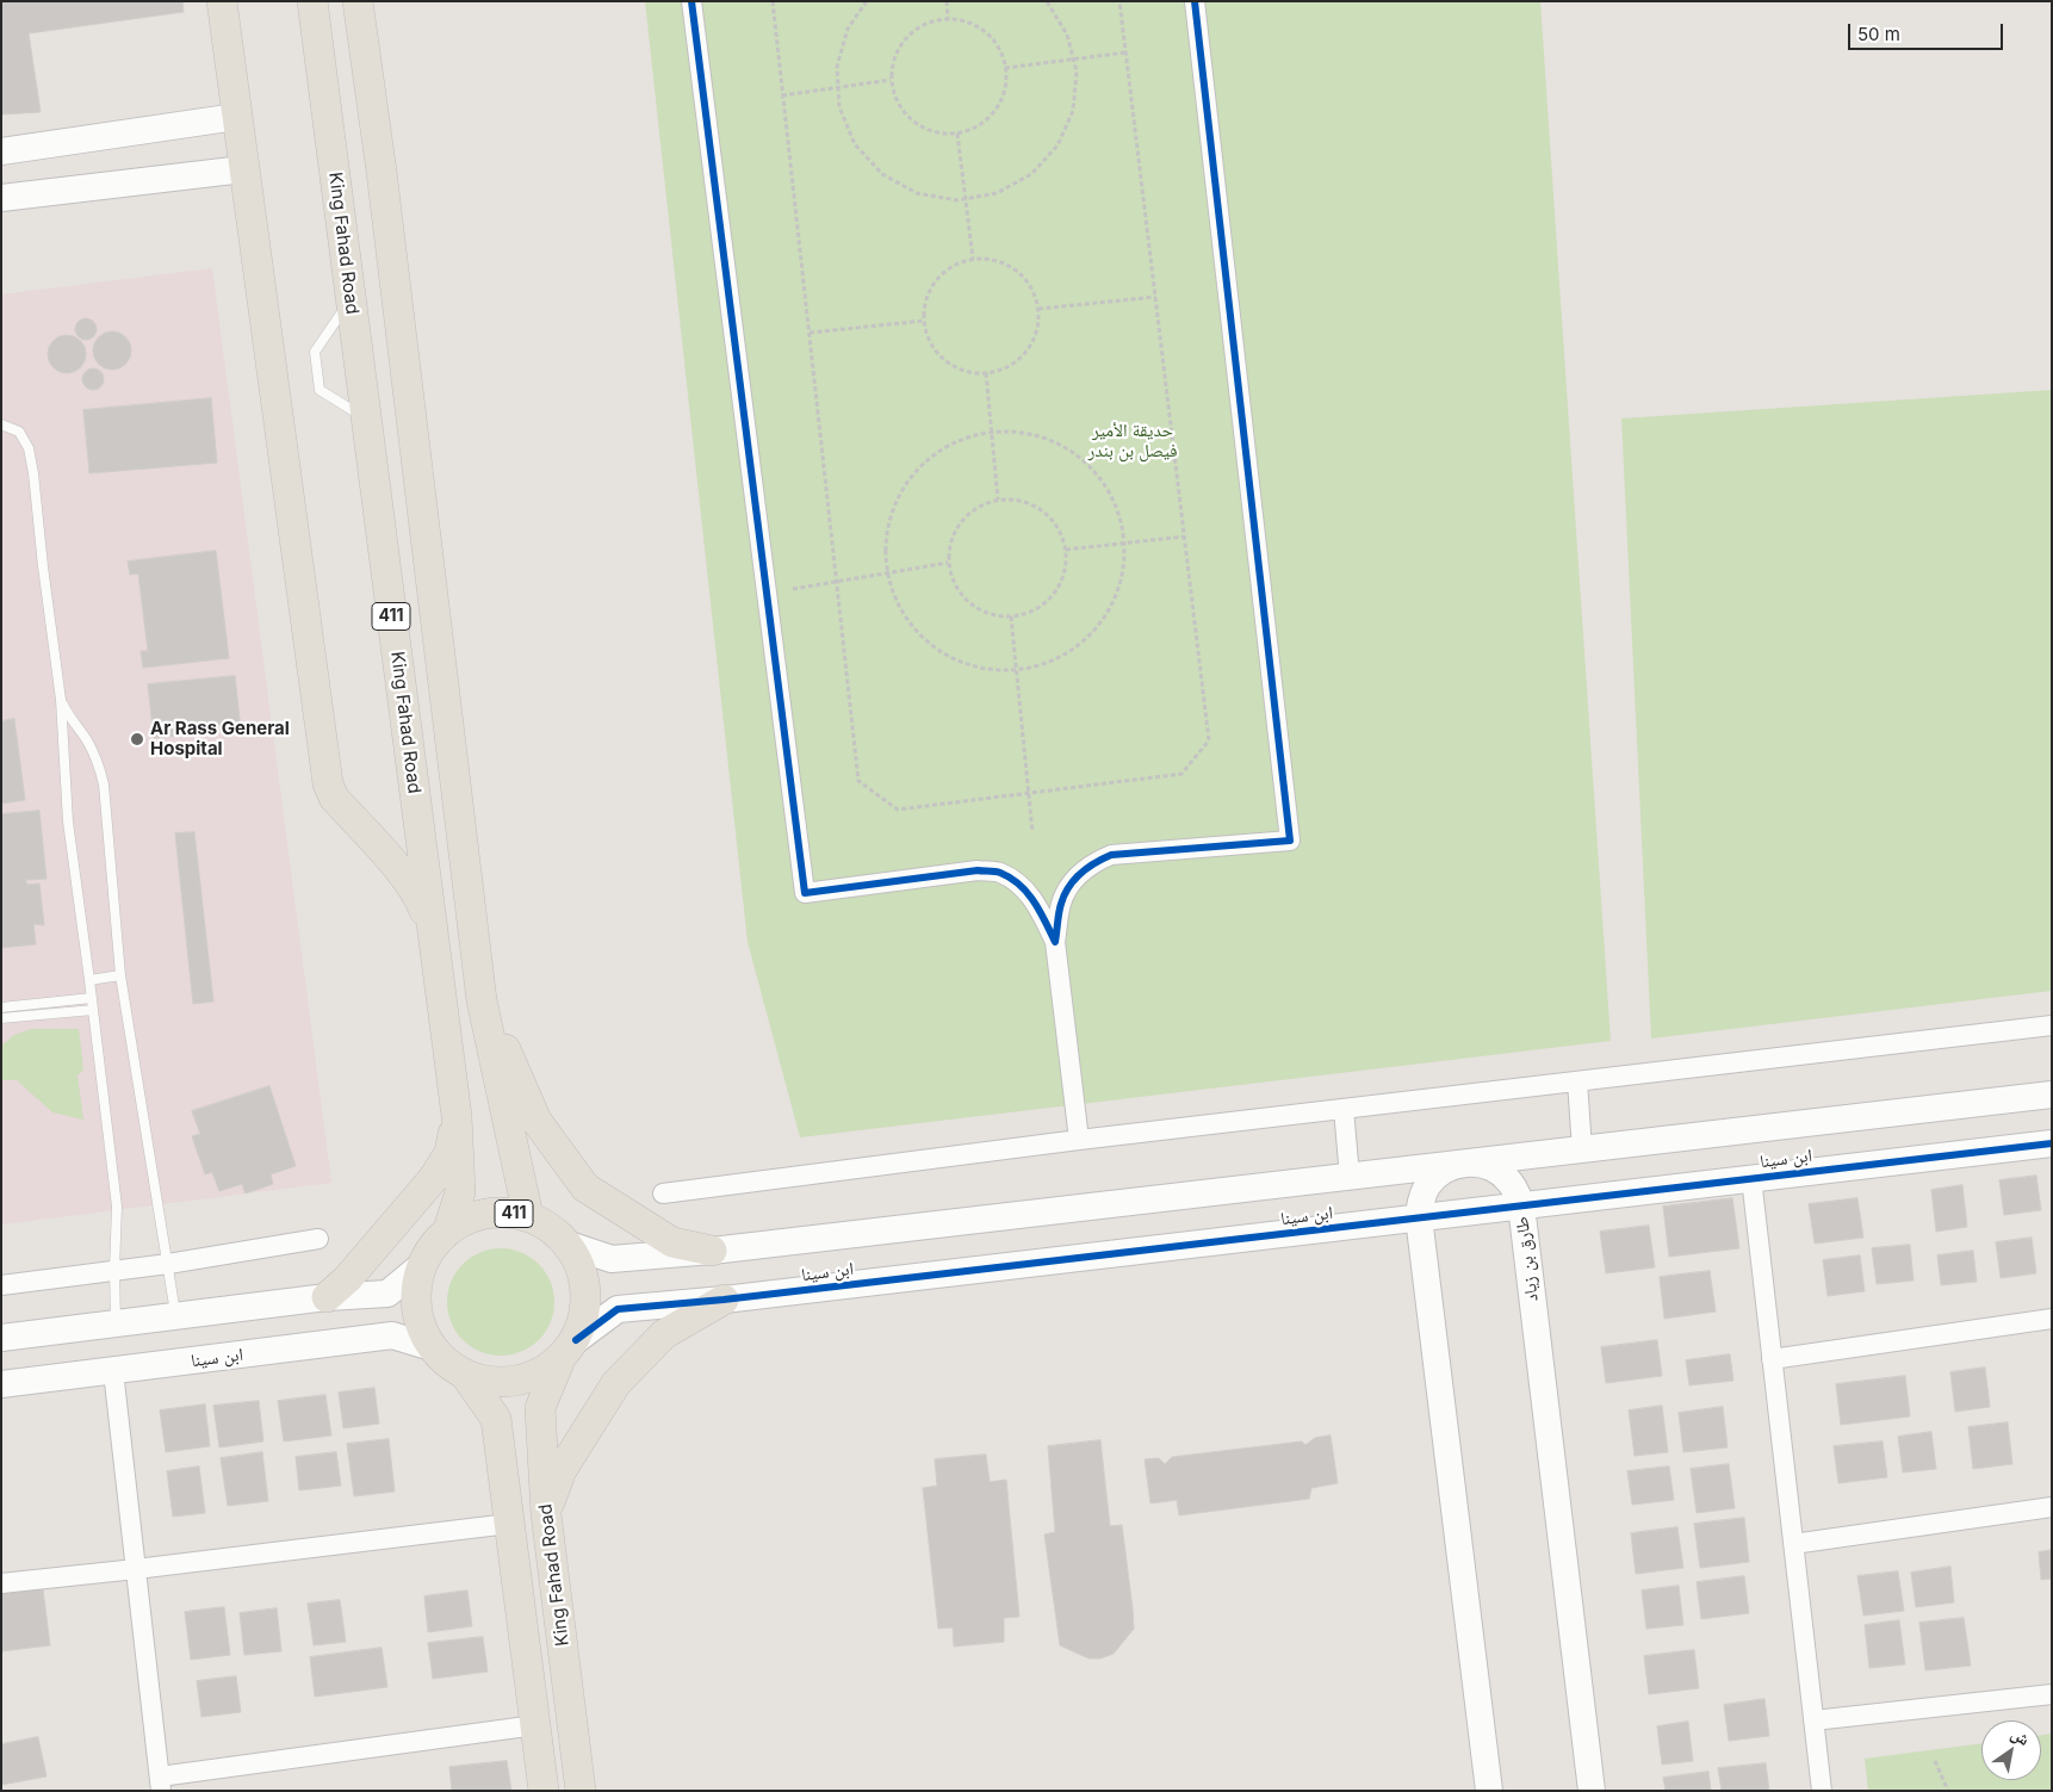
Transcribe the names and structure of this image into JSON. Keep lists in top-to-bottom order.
{
  "streets": {
    "main road": ["King Fahad Road", "411"],
    "street": ["ابن سينا", "طارق بن زياد"]
  },
  "crossings": [
    ["King Fahad Road", "411"],
    ["King Fahad Road", "ابن سينا"],
    ["411", "ابن سينا"],
    ["ابن سينا", "طارق بن زياد"]
  ],
  "parks": ["حديقة الأمير فيصل بن بندر"],
  "places": ["Ar Rass General Hospital"],
  "scale_bar": "50 m",
  "north": "top right"
}
